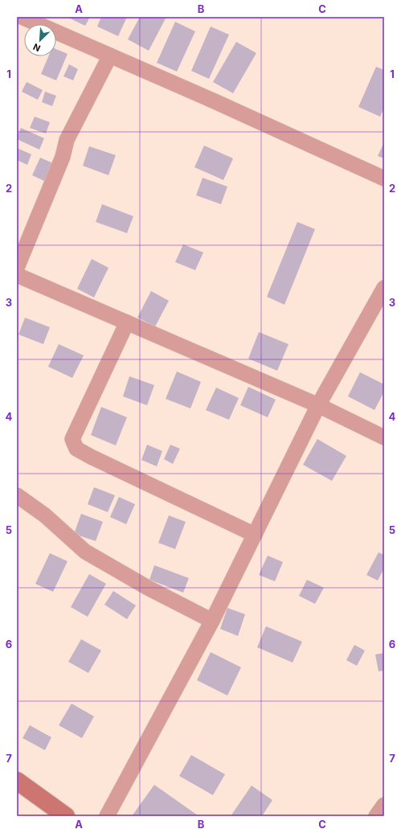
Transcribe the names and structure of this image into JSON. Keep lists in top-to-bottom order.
{
  "north": "bottom left",
  "grid": {
    "columns": ["A", "B", "C"],
    "rows": [
      "1",
      "2",
      "3",
      "4",
      "5",
      "6",
      "7"
    ]
  }
}
